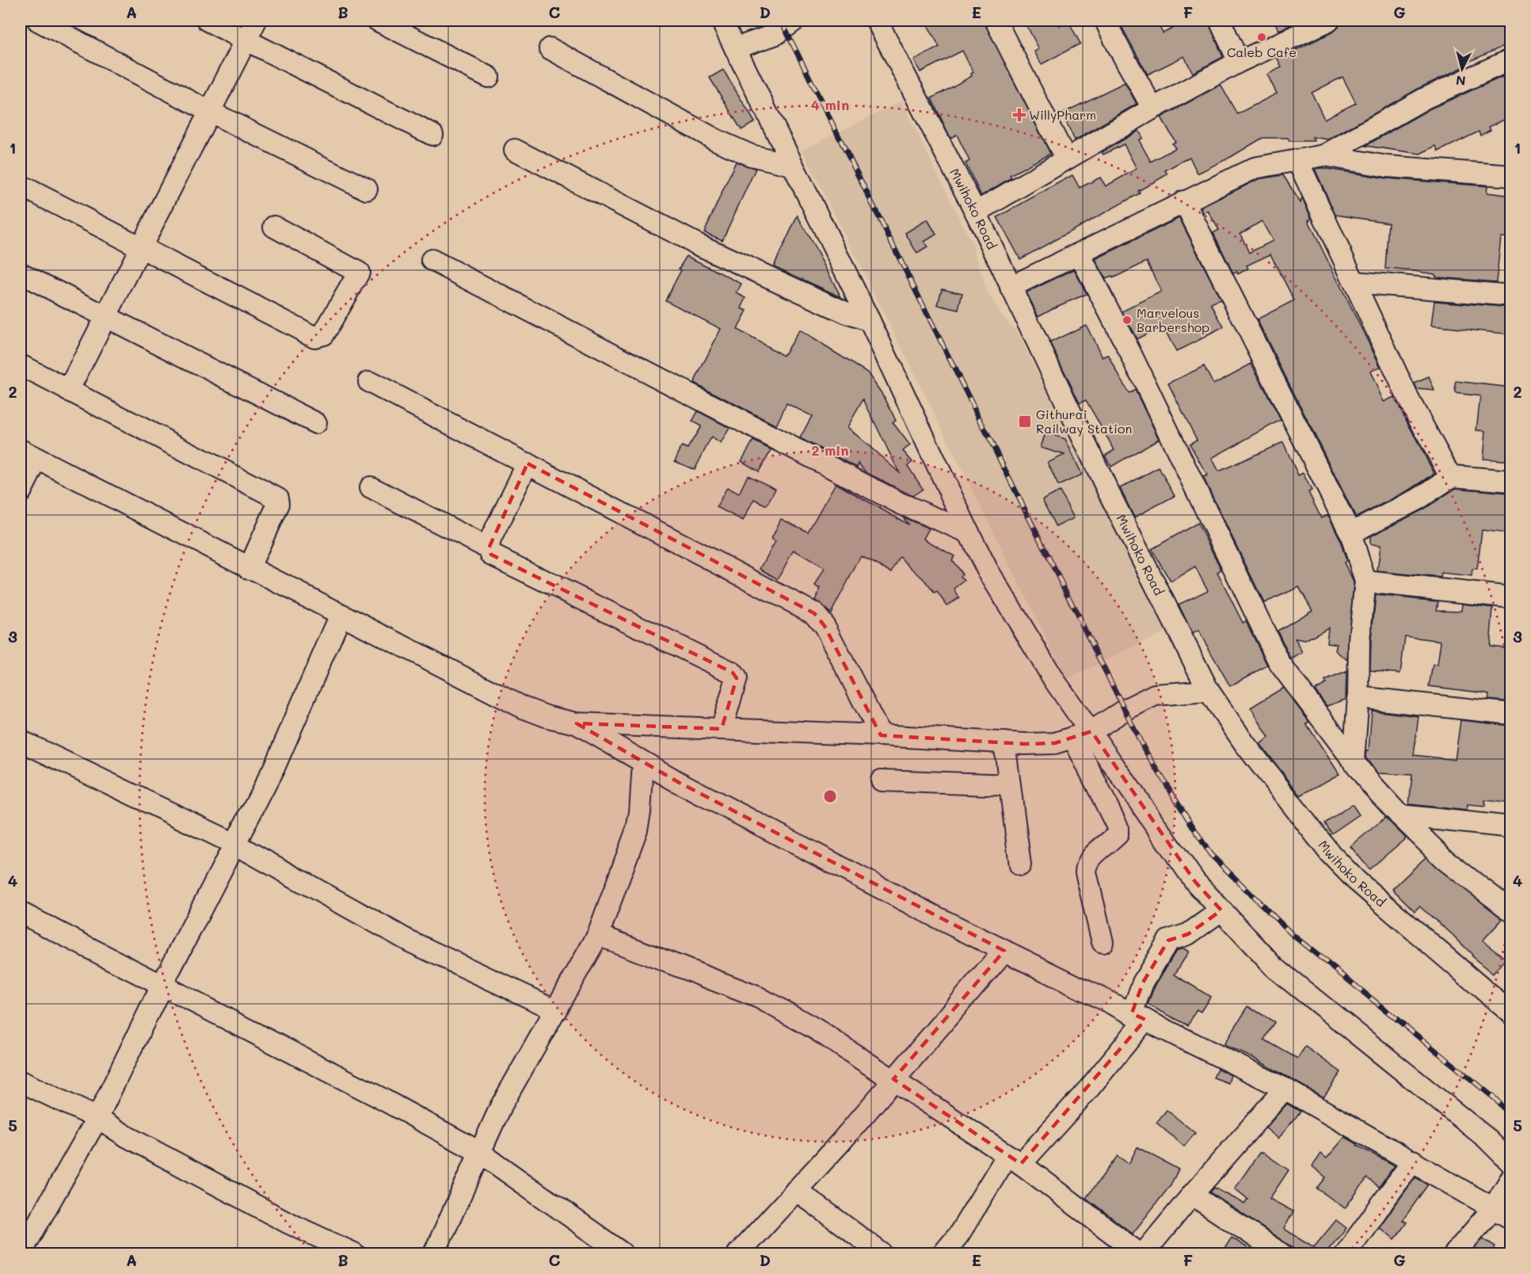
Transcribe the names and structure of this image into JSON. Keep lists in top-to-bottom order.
{
  "streets": {
    "street": ["Mwihoko Road"]
  },
  "places": {
    "other": ["Caleb Cafe", "Marvelous Barbershop"],
    "health": ["WillyPharm"],
    "transit": ["Githurai Railway Station"]
  },
  "north": "bottom",
  "grid": {
    "columns": [
      "A",
      "B",
      "C",
      "D",
      "E",
      "F",
      "G"
    ],
    "rows": [
      "1",
      "2",
      "3",
      "4",
      "5"
    ]
  },
  "rings": ["4 min", "2 min"]
}
